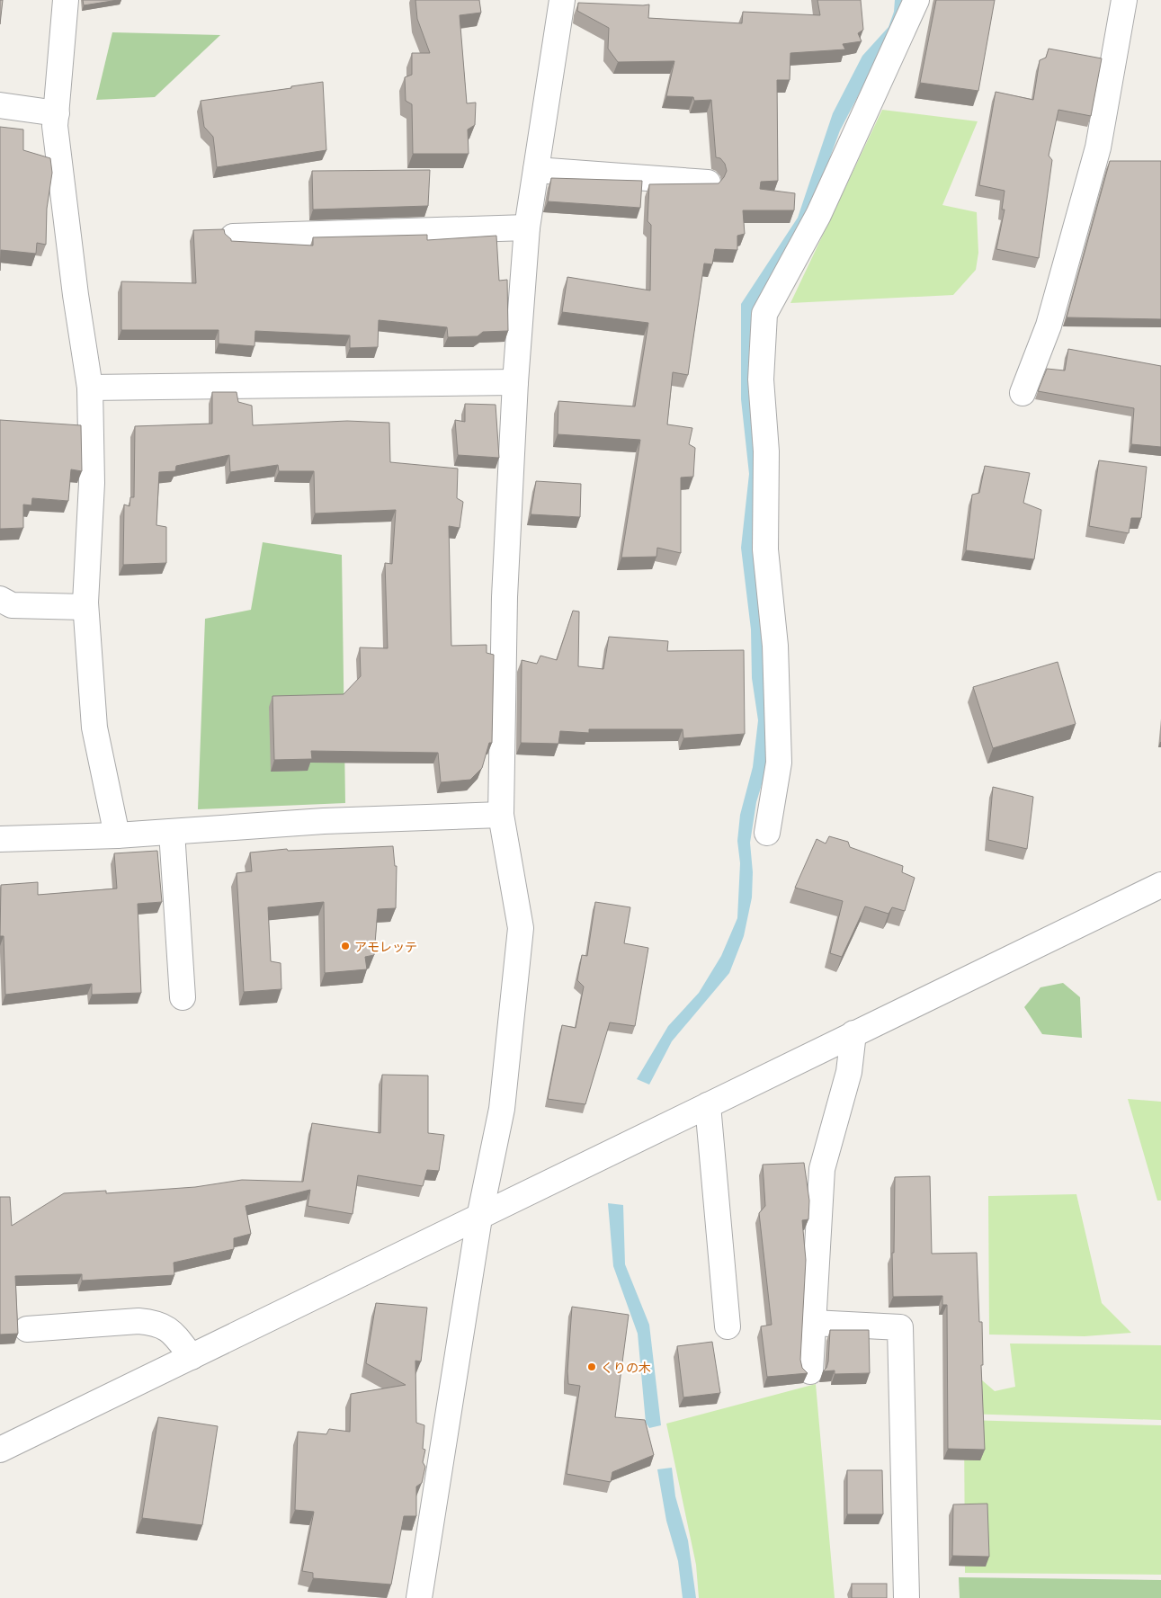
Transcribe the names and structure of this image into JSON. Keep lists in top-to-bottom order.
{
  "places": ["アモレッテ", "くりの木"]
}
